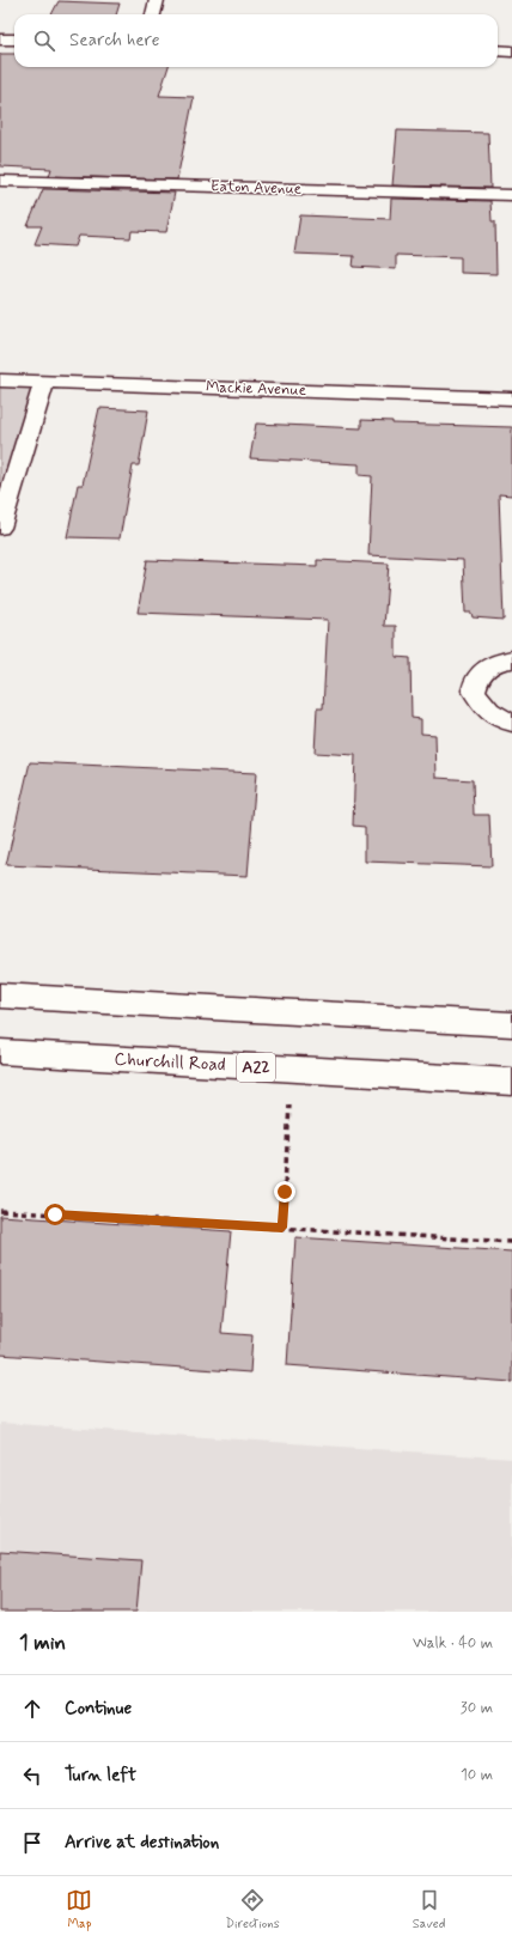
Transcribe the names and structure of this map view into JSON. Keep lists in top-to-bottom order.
{
  "streets": {
    "street": [
      "Eaton Avenue",
      "Mackie Avenue",
      "Churchill Road",
      "A22"
    ]
  },
  "page": {
    "search": "Search here",
    "heading": ["1 min", "Walk · 40 m"],
    "list": [
      ["Continue", "30 m"],
      ["Turn left", "10 m"],
      "Arrive at destination"
    ],
    "nav": ["Map", "Directions", "Saved"]
  }
}
